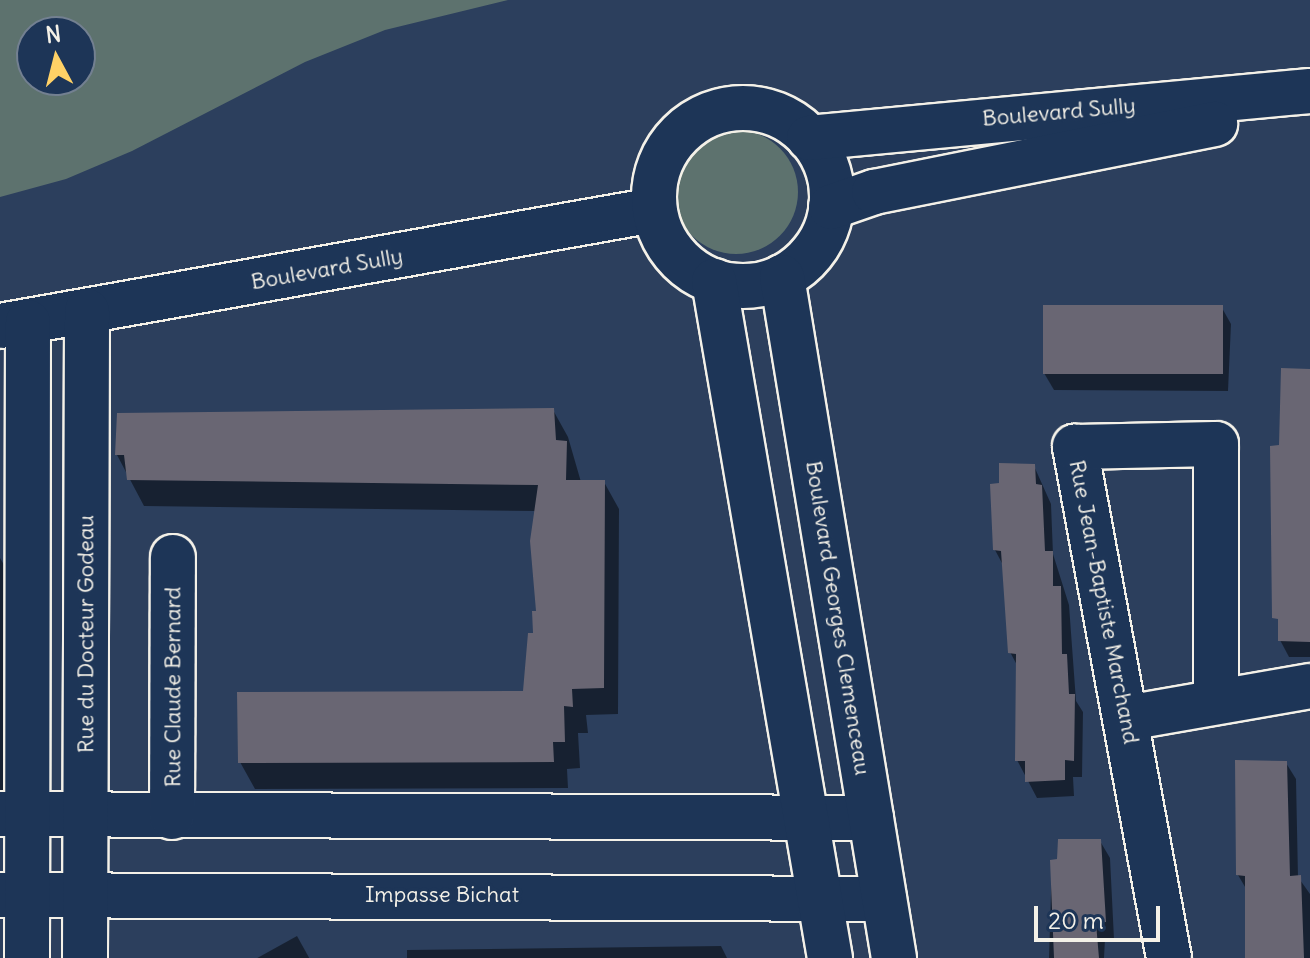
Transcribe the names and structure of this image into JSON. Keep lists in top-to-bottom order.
{
  "streets": {
    "street": [
      "Boulevard Sully",
      "Rue Jean-Baptiste Marchand",
      "Boulevard Georges Clemenceau",
      "Rue du Docteur Godeau",
      "Rue Claude Bernard",
      "Impasse Bichat"
    ]
  },
  "crossings": [
    ["Boulevard Sully", "Boulevard Georges Clemenceau"],
    ["Boulevard Sully", "Rue du Docteur Godeau"],
    ["Boulevard Georges Clemenceau", "Impasse Bichat"],
    ["Rue du Docteur Godeau", "Impasse Bichat"]
  ],
  "scale_bar": "20 m",
  "north": "top"
}
